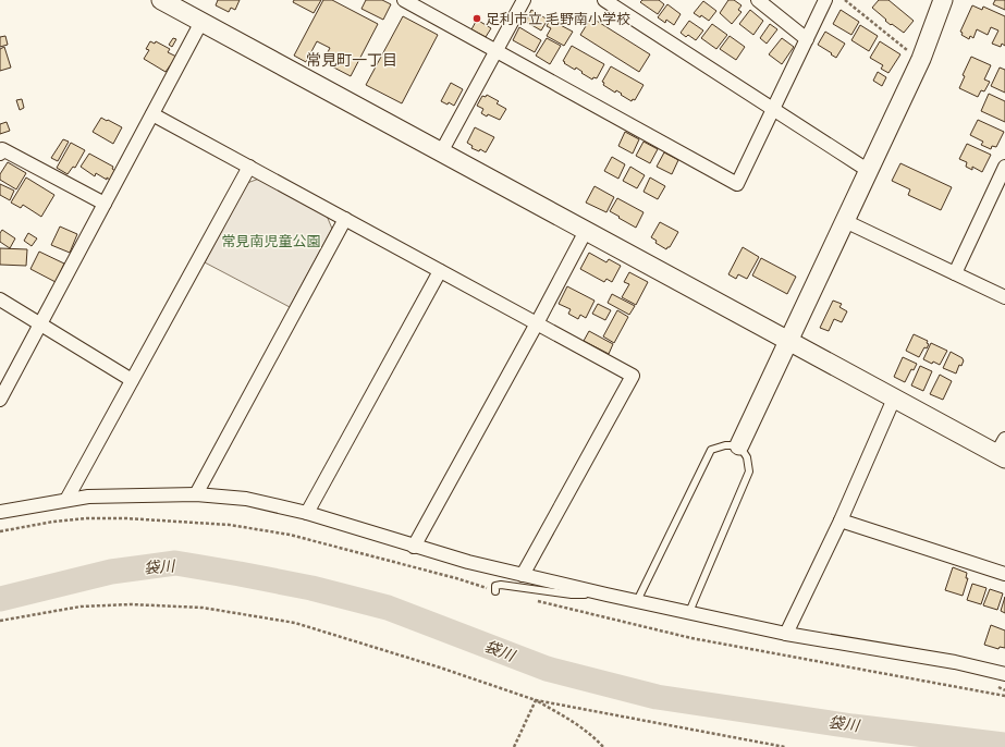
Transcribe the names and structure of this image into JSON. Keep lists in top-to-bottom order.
{
  "districts": ["常見町一丁目"],
  "water": ["袋川"],
  "parks": ["常見南児童公園"],
  "places": ["足利市立 毛野南小学校"]
}
